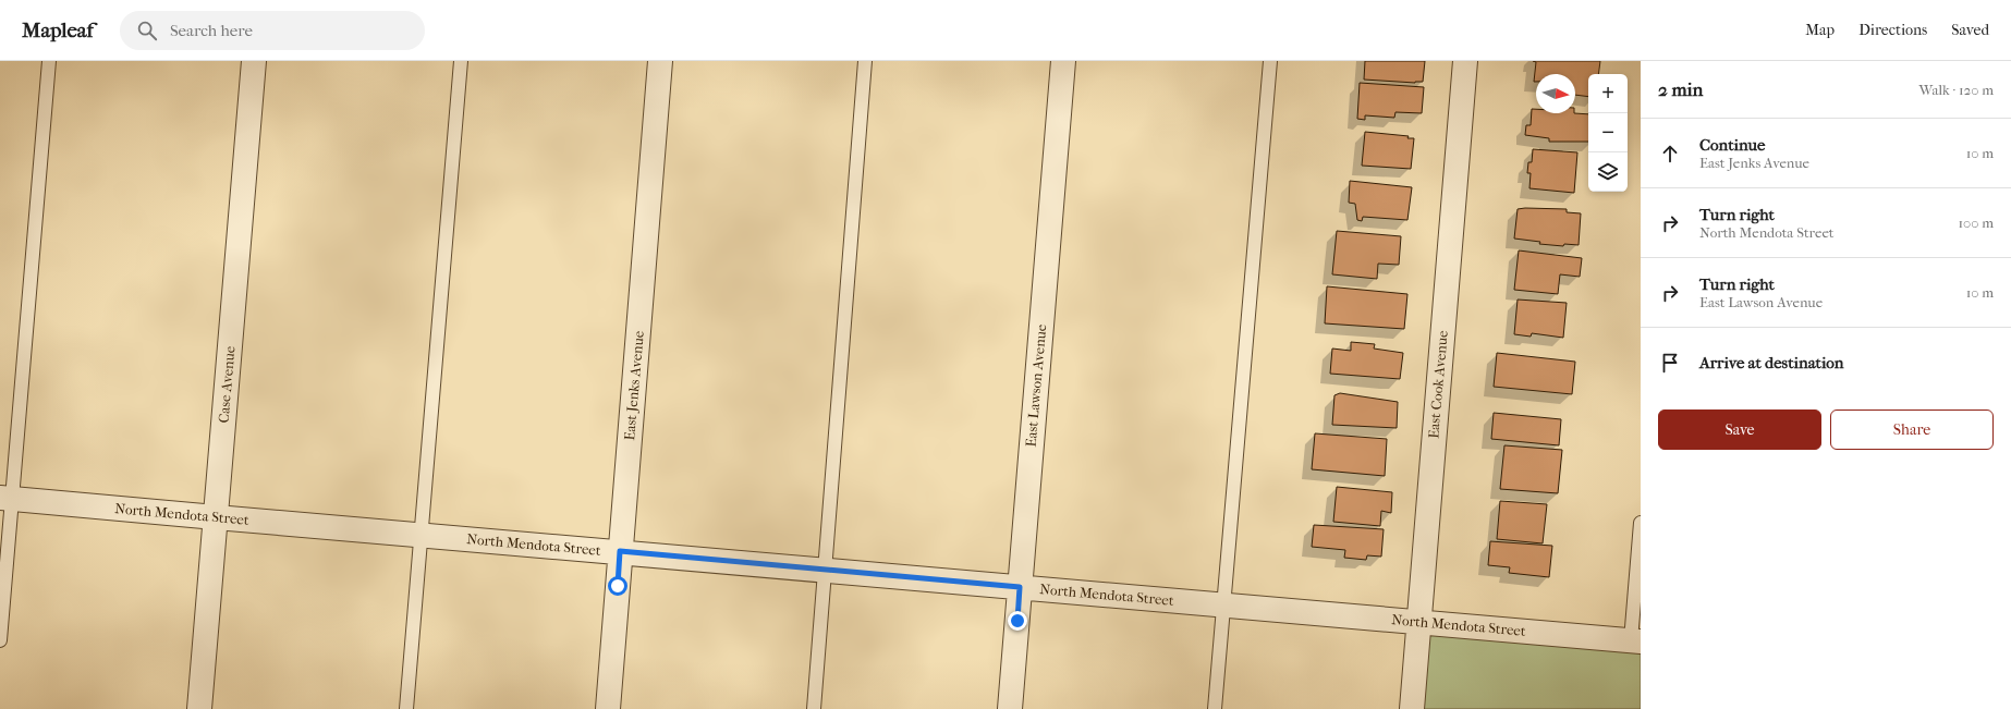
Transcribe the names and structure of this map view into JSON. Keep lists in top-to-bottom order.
{
  "streets": {
    "street": [
      "Case Avenue",
      "East Cook Avenue",
      "East Jenks Avenue",
      "East Lawson Avenue",
      "North Mendota Street"
    ]
  },
  "crossings": [
    ["Case Avenue", "North Mendota Street"],
    ["East Cook Avenue", "North Mendota Street"],
    ["East Jenks Avenue", "North Mendota Street"],
    ["East Lawson Avenue", "North Mendota Street"]
  ],
  "north": "right",
  "page": {
    "header": "Mapleaf",
    "search": "Search here",
    "nav": ["Map", "Directions", "Saved"],
    "heading": ["2 min", "Walk · 120 m"],
    "map_buttons": ["+", "−"],
    "list": [
      ["Continue", "East Jenks Avenue", "10 m"],
      ["Turn right", "North Mendota Street", "100 m"],
      ["Turn right", "East Lawson Avenue", "10 m"],
      "Arrive at destination"
    ],
    "buttons": ["Save", "Share"]
  }
}
